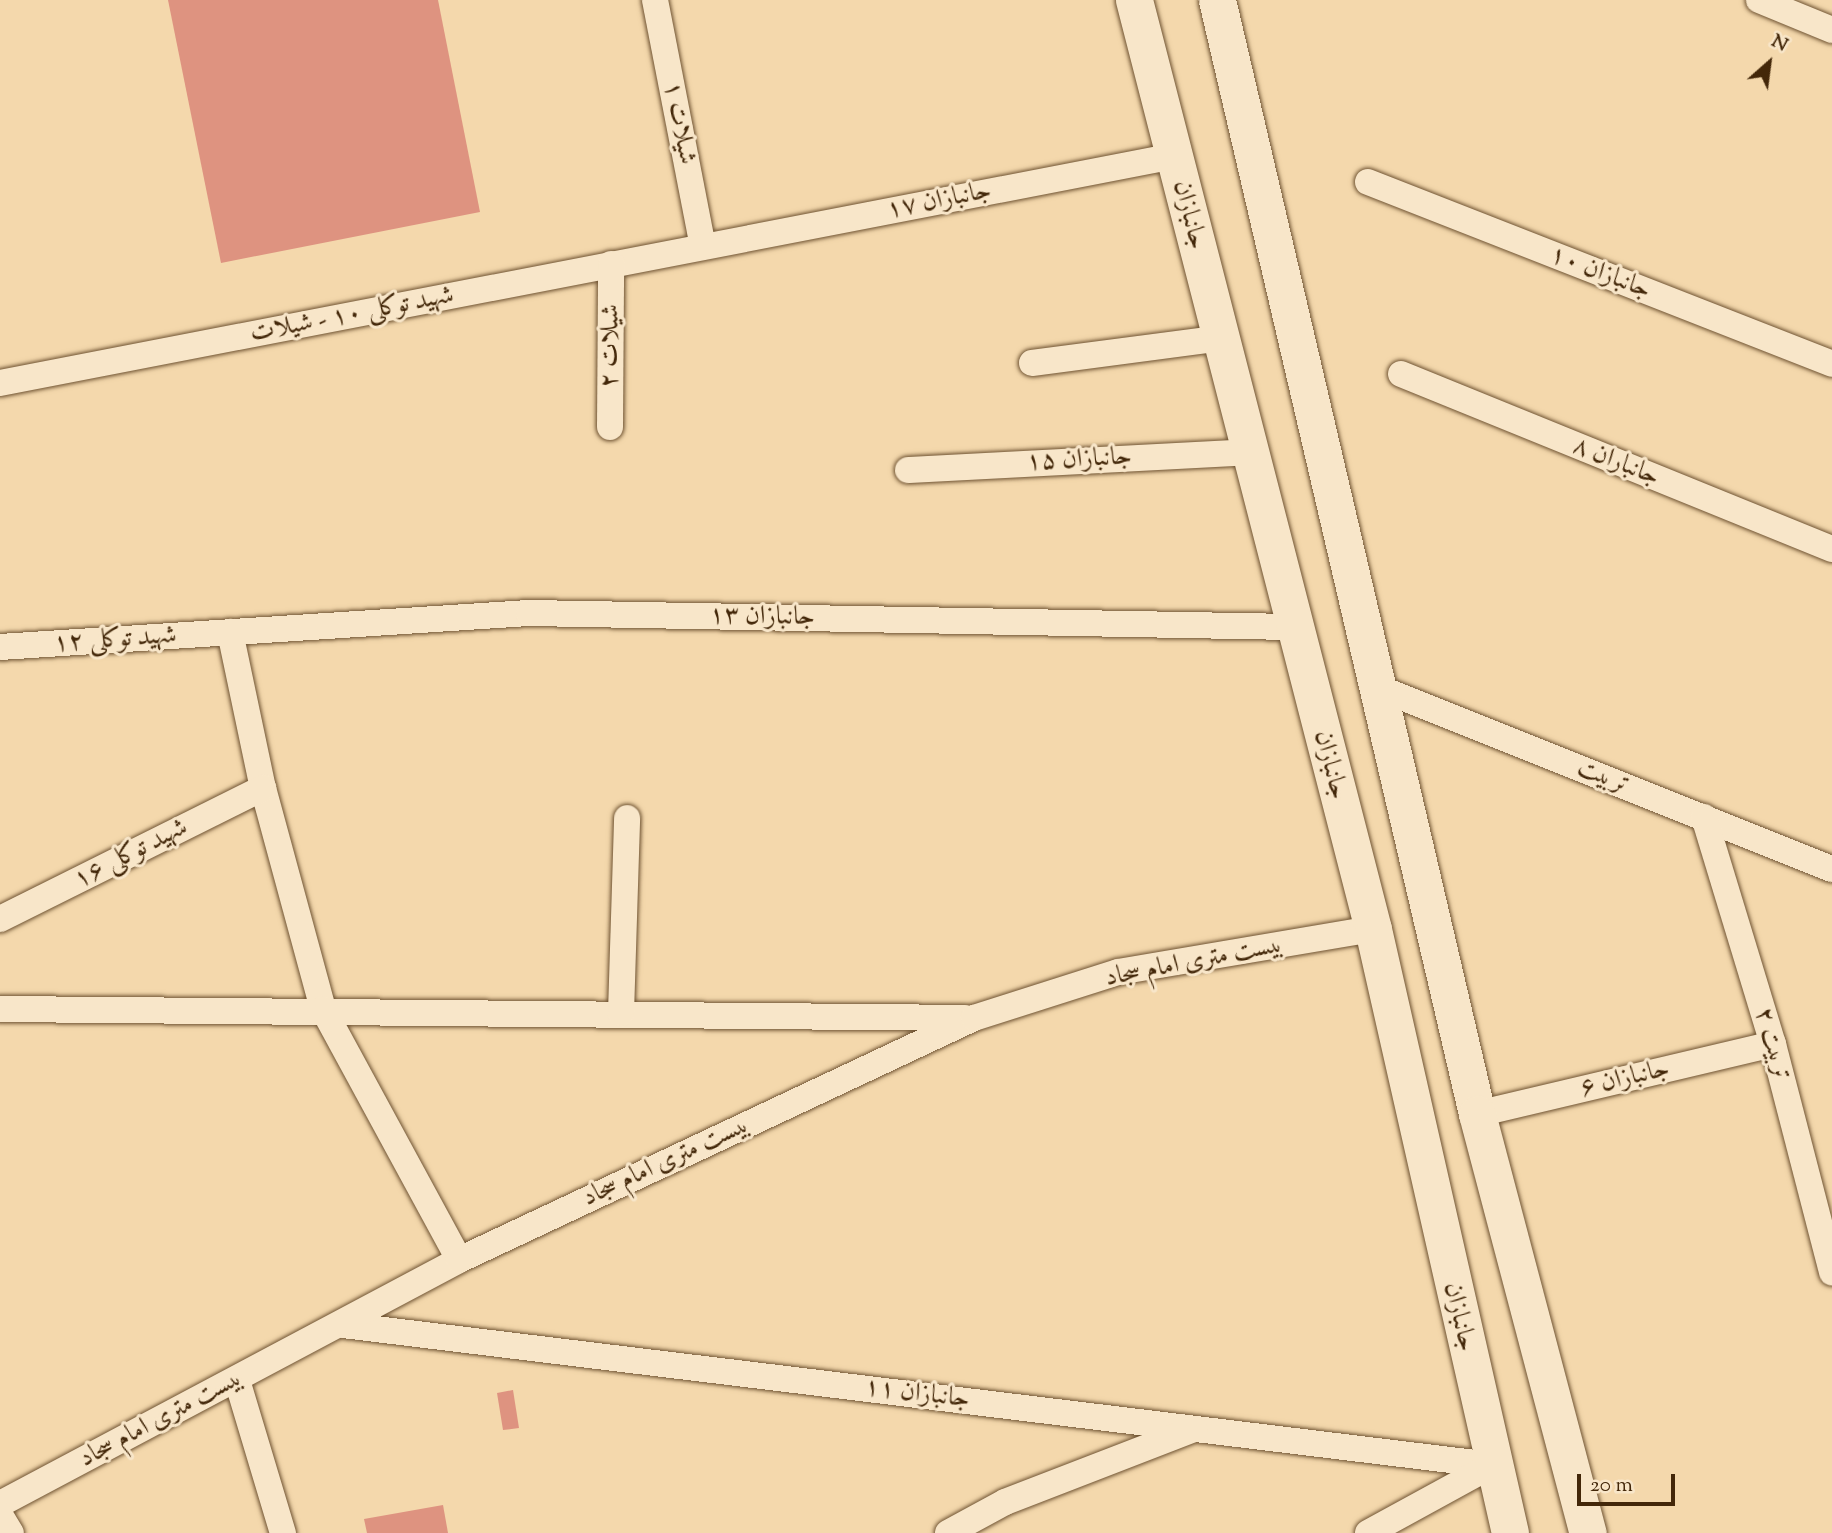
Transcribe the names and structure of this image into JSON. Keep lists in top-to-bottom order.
{
  "streets": {
    "main road": ["جانبازان"],
    "street": [
      "شیلات ۱",
      "جانبازان ۱۷",
      "جانبازان ۱۰",
      "شهید توکلی ۱۰ - شیلات",
      "شیلات ۲",
      "جانبازان ۱۵",
      "جانباران ۸",
      "جانبازان ۱۳",
      "شهید توکلی ۱۲",
      "تربیت",
      "شهید توکلی ۱۶",
      "بیست متری امام سجاد",
      "تربیت ۲",
      "جانبازان ۶",
      "جانبازان ۱۱"
    ]
  },
  "crossings": [
    ["شیلات ۱", "جانبازان ۱۷"],
    ["شیلات ۱", "شهید توکلی ۱۰ - شیلات"],
    ["جانبازان ۱۷", "جانبازان"],
    ["جانبازان ۱۷", "شهید توکلی ۱۰ - شیلات"],
    ["جانبازان", "جانبازان ۱۵"],
    ["جانبازان", "جانبازان ۱۳"],
    ["جانبازان", "بیست متری امام سجاد"],
    ["جانبازان", "جانبازان ۱۱"],
    ["شهید توکلی ۱۰ - شیلات", "شیلات ۲"],
    ["جانبازان ۱۳", "شهید توکلی ۱۲"],
    ["تربیت", "تربیت ۲"],
    ["بیست متری امام سجاد", "جانبازان ۱۱"],
    ["تربیت ۲", "جانبازان ۶"]
  ],
  "scale_bar": "20 m",
  "north": "top right"
}
